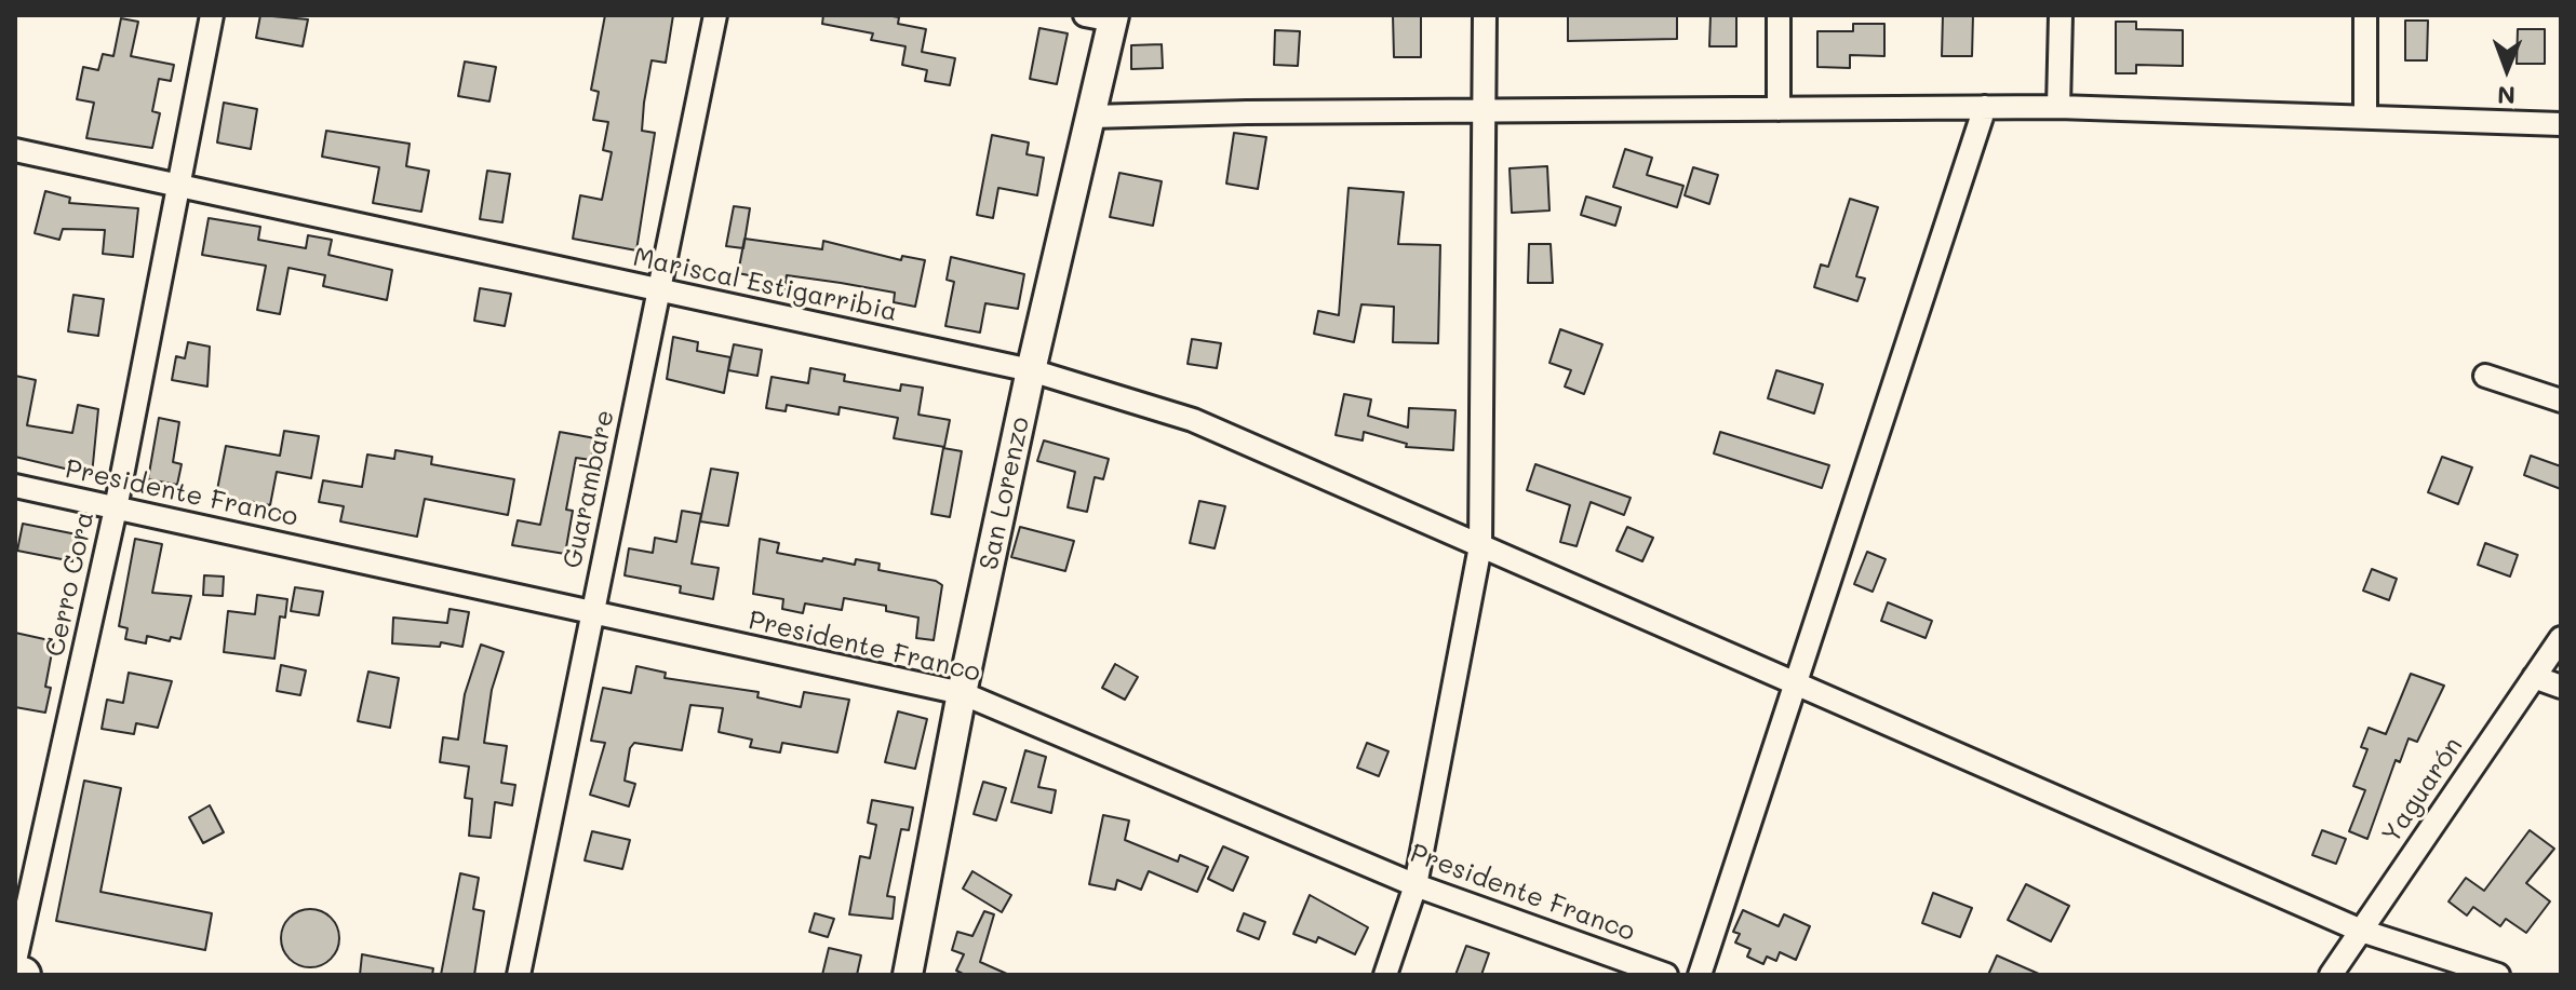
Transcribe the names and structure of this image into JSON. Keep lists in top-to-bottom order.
{
  "streets": {
    "street": [
      "Mariscal Estigarribia",
      "Guarambare",
      "Presidente Franco",
      "San Lorenzo",
      "Cerro Cora",
      "Yaguarón"
    ]
  },
  "crossings": [
    ["Mariscal Estigarribia", "Guarambare"],
    ["Mariscal Estigarribia", "San Lorenzo"],
    ["Mariscal Estigarribia", "Cerro Cora"],
    ["Mariscal Estigarribia", "Yaguarón"],
    ["Guarambare", "Presidente Franco"],
    ["Presidente Franco", "San Lorenzo"],
    ["Presidente Franco", "Cerro Cora"]
  ],
  "north": "bottom"
}
